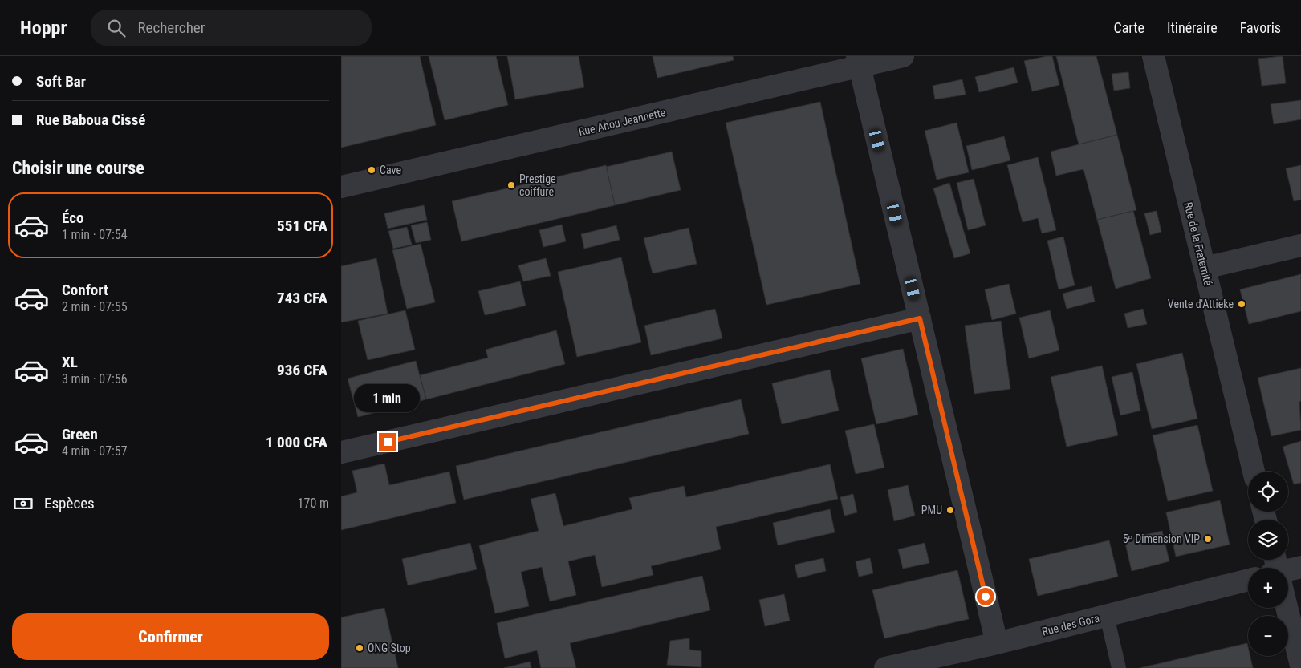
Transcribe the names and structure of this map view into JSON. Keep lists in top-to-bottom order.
{
  "streets": {
    "street": ["Rue Ahou Jeannette", "Rue de la Fraternité", "Rue des Gora"]
  },
  "places": [
    "Cave",
    "Prestige coiffure",
    "Vente d'Attieke",
    "PMU",
    "5ᵉ Dimension VIP",
    "ONG Stop"
  ],
  "page": {
    "header": "Hoppr",
    "search": "Rechercher",
    "nav": ["Carte", "Itinéraire", "Favoris"],
    "banner": ["Soft Bar", "Rue Baboua Cissé"],
    "heading": "Choisir une course",
    "list": [
      {
        "name": "Éco",
        "note": "1 min · 07:54",
        "value": "551 CFA"
      },
      {
        "name": "Confort",
        "note": "2 min · 07:55",
        "value": "743 CFA"
      },
      {
        "name": "XL",
        "note": "3 min · 07:56",
        "value": "936 CFA"
      },
      {
        "name": "Green",
        "note": "4 min · 07:57",
        "value": "1 000 CFA"
      }
    ],
    "bubble": "1 min",
    "map_buttons": ["+", "−"],
    "pay": ["Espèces", "170 m"],
    "buttons": "Confirmer"
  }
}
